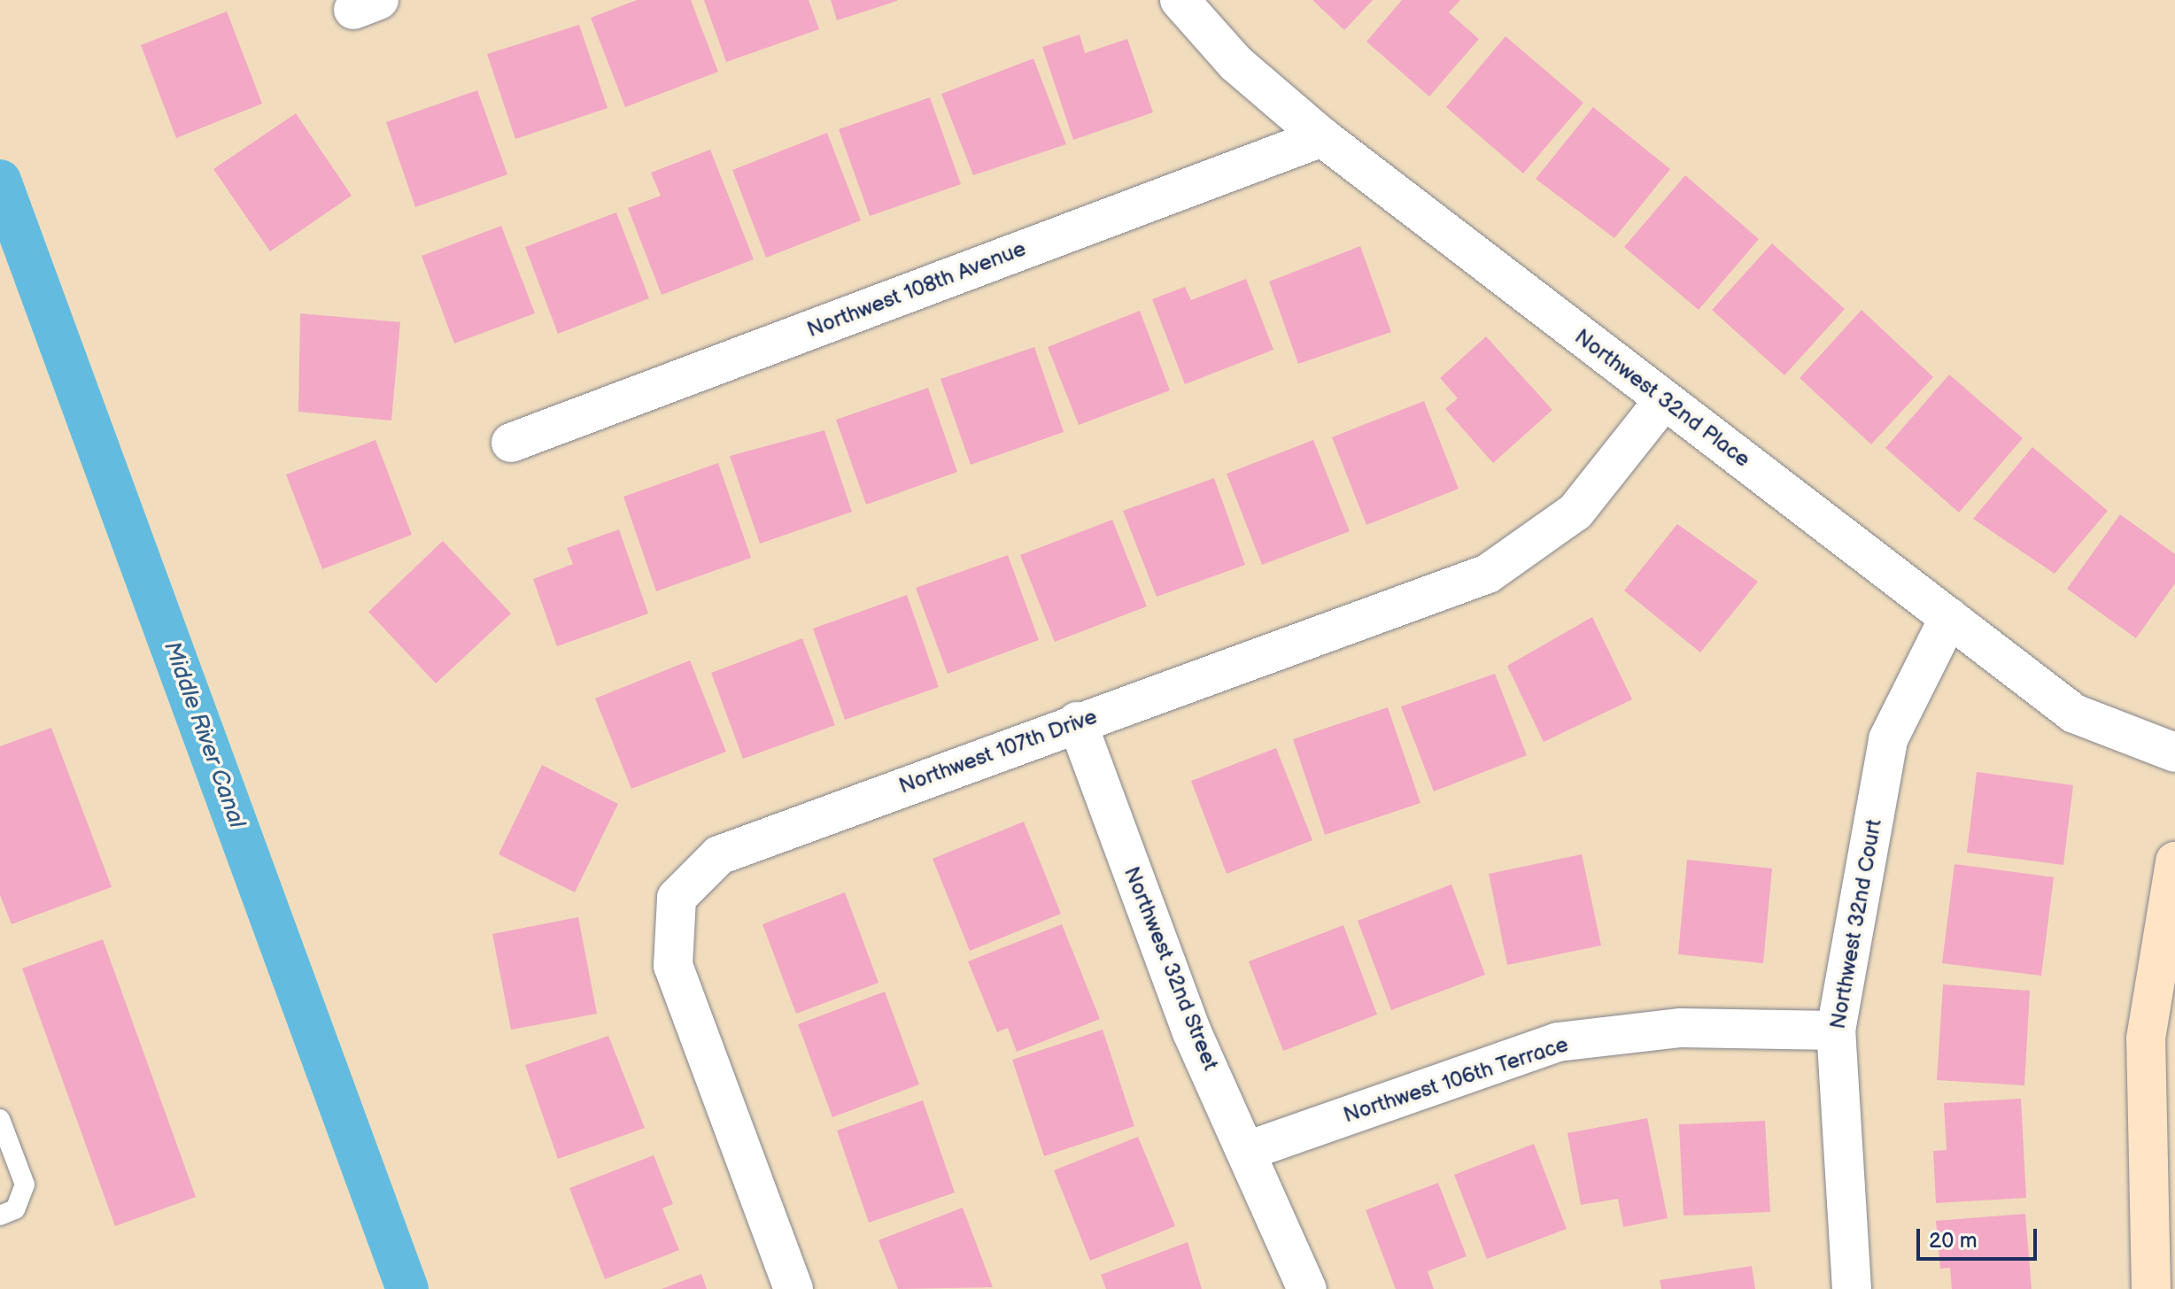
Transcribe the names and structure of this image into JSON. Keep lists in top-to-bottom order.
{
  "streets": {
    "street": [
      "Northwest 108th Avenue",
      "Northwest 32nd Place",
      "Northwest 107th Drive",
      "Northwest 32nd Court",
      "Northwest 32nd Street",
      "Northwest 106th Terrace"
    ]
  },
  "crossings": [
    ["Northwest 108th Avenue", "Northwest 32nd Place"],
    ["Northwest 32nd Place", "Northwest 107th Drive"],
    ["Northwest 32nd Place", "Northwest 32nd Court"],
    ["Northwest 107th Drive", "Northwest 32nd Street"],
    ["Northwest 32nd Court", "Northwest 106th Terrace"],
    ["Northwest 32nd Street", "Northwest 106th Terrace"]
  ],
  "water": ["Middle River Canal"],
  "scale_bar": "20 m"
}
